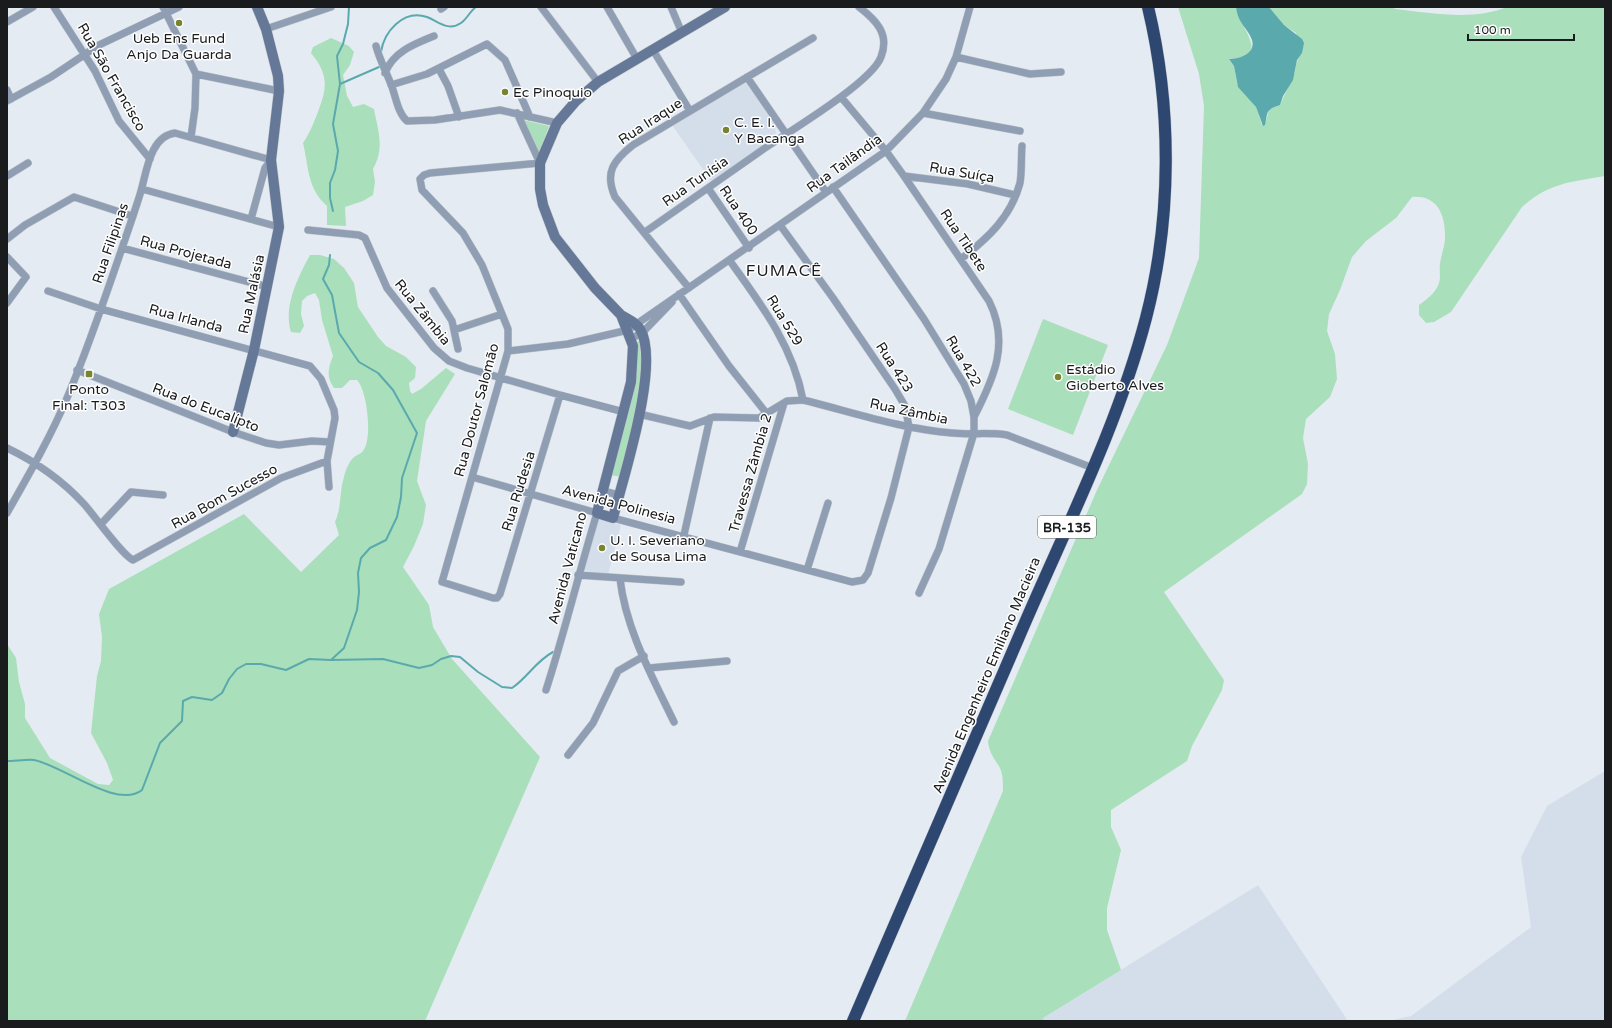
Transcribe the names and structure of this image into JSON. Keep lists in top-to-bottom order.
{
  "streets": {
    "highway": ["BR-135", "Avenida Engenheiro Emiliano Macieira"],
    "street": [
      "Rua São Francisco",
      "Rua Iraque",
      "Rua Tailândia",
      "Rua Suíça",
      "Rua Tunísia",
      "Rua 400",
      "Rua Tibete",
      "Rua Filipinas",
      "Rua Projetada",
      "Rua Malásia",
      "Rua Zâmbia",
      "Rua Irlanda",
      "Rua 529",
      "Rua 422",
      "Rua 423",
      "Rua do Eucalípto",
      "Rua Doutor Salomão",
      "Travessa Zâmbia 2",
      "Rua Rudesia",
      "Rua Bom Sucesso",
      "Avenida Polinesia",
      "Avenida Vaticano"
    ]
  },
  "crossings": [
    ["Rua São Francisco", "Rua Filipinas"],
    ["Rua Iraque", "Rua Tailândia"],
    ["Rua Iraque", "Rua Tunísia"],
    ["Rua Tailândia", "Rua 400"],
    ["Rua Tailândia", "Rua Tibete"],
    ["Rua Tailândia", "Rua 529"],
    ["Rua Tailândia", "Rua 422"],
    ["Rua Tailândia", "Rua 423"],
    ["Rua Tailândia", "Avenida Vaticano"],
    ["Rua Suíça", "Rua Tibete"],
    ["Rua Tunísia", "Rua 400"],
    ["Rua Tunísia", "Rua Tibete"],
    ["Rua Tibete", "Rua 422"],
    ["Rua Filipinas", "Rua Projetada"],
    ["Rua Filipinas", "Rua Irlanda"],
    ["Rua Filipinas", "Rua do Eucalípto"],
    ["Rua Projetada", "Rua Malásia"],
    ["Rua Malásia", "Rua Irlanda"],
    ["Rua Malásia", "Rua do Eucalípto"],
    ["Rua Zâmbia", "Rua 529"],
    ["Rua Zâmbia", "Rua 422"],
    ["Rua Zâmbia", "Rua 423"],
    ["Rua Zâmbia", "Rua Doutor Salomão"],
    ["Rua Zâmbia", "Travessa Zâmbia 2"],
    ["Rua Zâmbia", "Rua Rudesia"],
    ["Rua Zâmbia", "Avenida Vaticano"],
    ["Rua Zâmbia", "Avenida Engenheiro Emiliano Macieira"],
    ["Rua Irlanda", "Rua do Eucalípto"],
    ["Rua 423", "Avenida Polinesia"],
    ["Rua Doutor Salomão", "Rua Rudesia"],
    ["Rua Doutor Salomão", "Avenida Polinesia"],
    ["Rua Doutor Salomão", "Avenida Vaticano"],
    ["Travessa Zâmbia 2", "Avenida Polinesia"],
    ["Rua Rudesia", "Avenida Polinesia"],
    ["Avenida Polinesia", "Avenida Vaticano"]
  ],
  "districts": ["FUMACÊ"],
  "places": {
    "other": [
      "Ueb Ens Fund Anjo Da Guarda",
      "Ec Pinoquio",
      "C. E. I. Y Bacanga",
      "Estádio Gioberto Alves",
      "U. I. Severiano de Sousa Lima"
    ],
    "transit": ["Ponto Final: T303"]
  },
  "scale_bar": "100 m"
}
